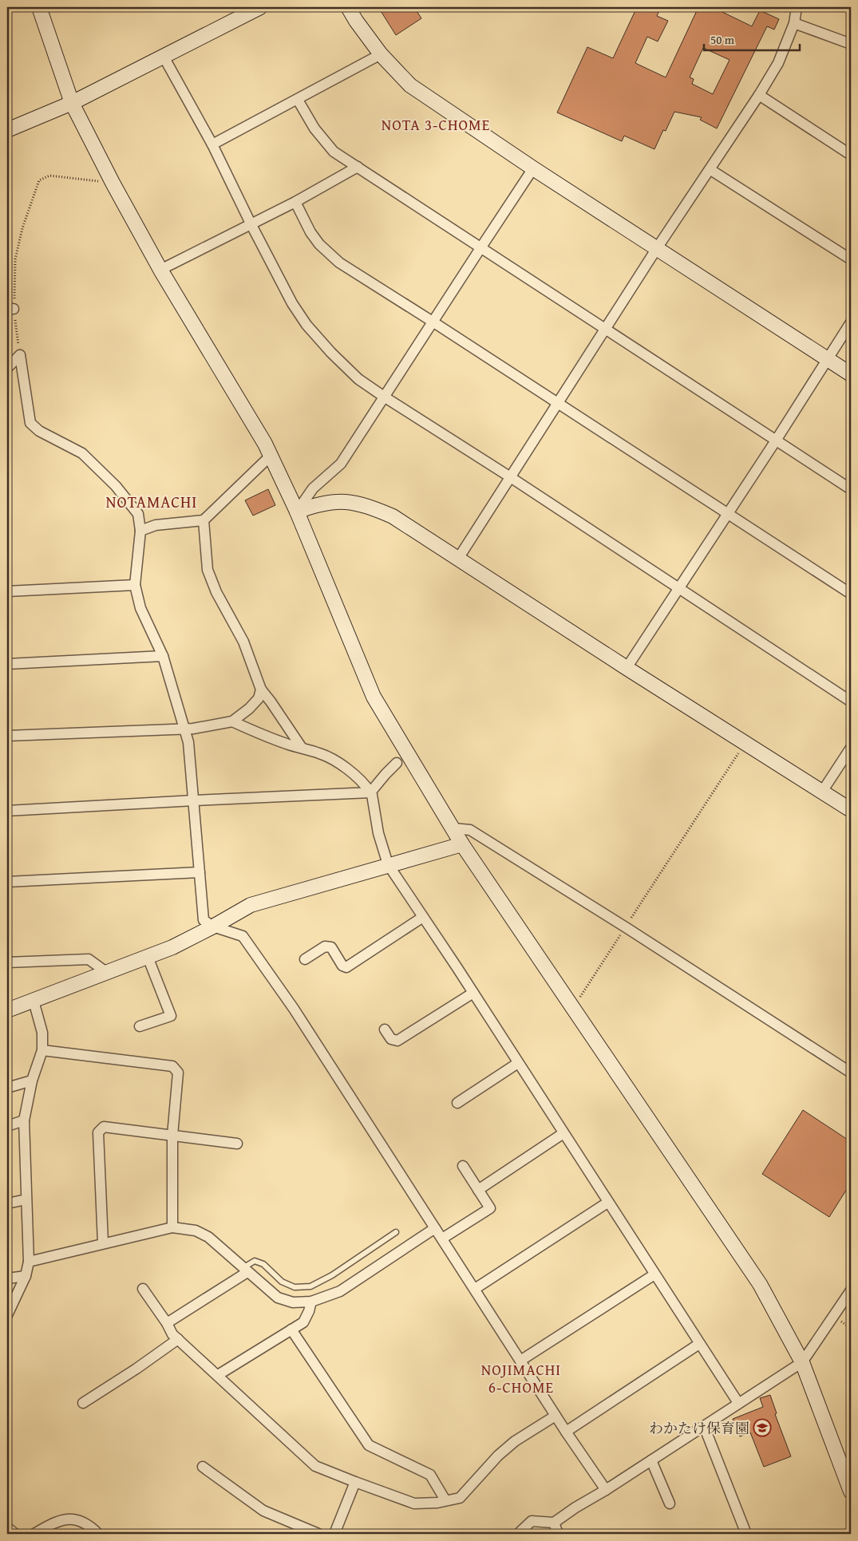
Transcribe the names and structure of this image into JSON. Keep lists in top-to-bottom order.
{
  "districts": ["NOTA 3-CHOME", "NOTAMACHI", "NOJIMACHI 6-CHOME"],
  "places": {
    "school or university": ["わかたけ保育園"]
  },
  "scale_bar": "50 m"
}
